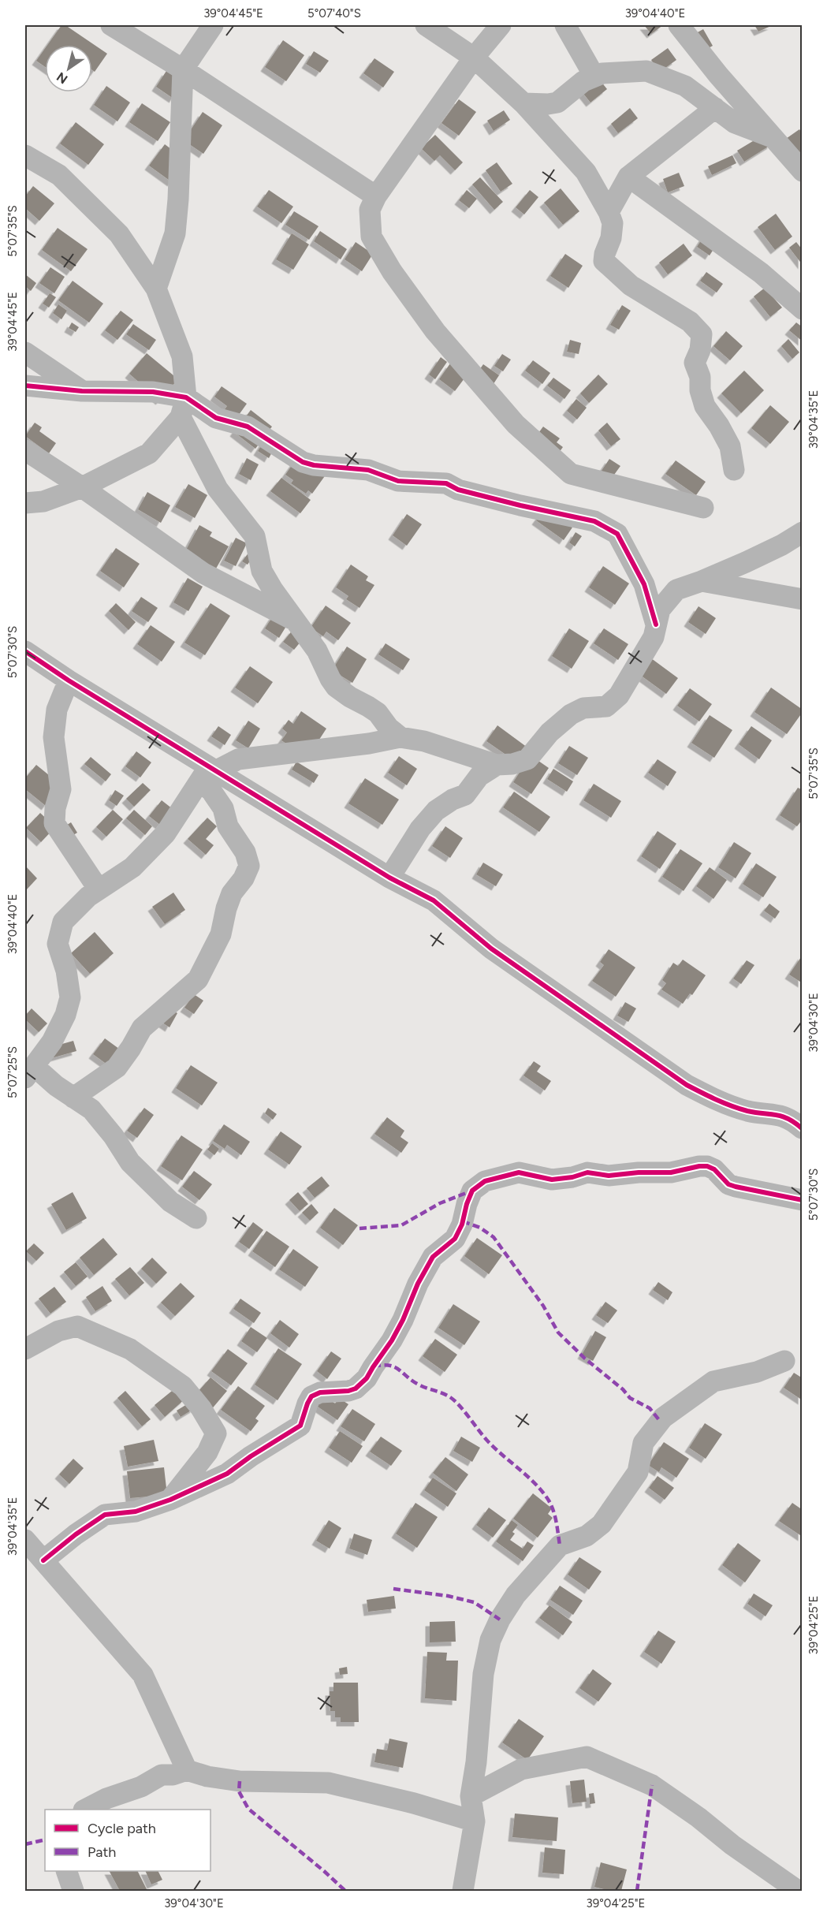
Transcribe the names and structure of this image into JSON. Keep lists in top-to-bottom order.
{
  "legend": ["Cycle path", "Path"],
  "north": "bottom left",
  "coordinates": [
    "39°04'45\"E",
    "5°07'40\"S",
    "39°04'40\"E",
    "5°07'35\"S",
    "39°04'35\"E",
    "5°07'30\"S",
    "39°04'30\"E",
    "5°07'25\"S",
    "39°04'25\"E"
  ]
}
